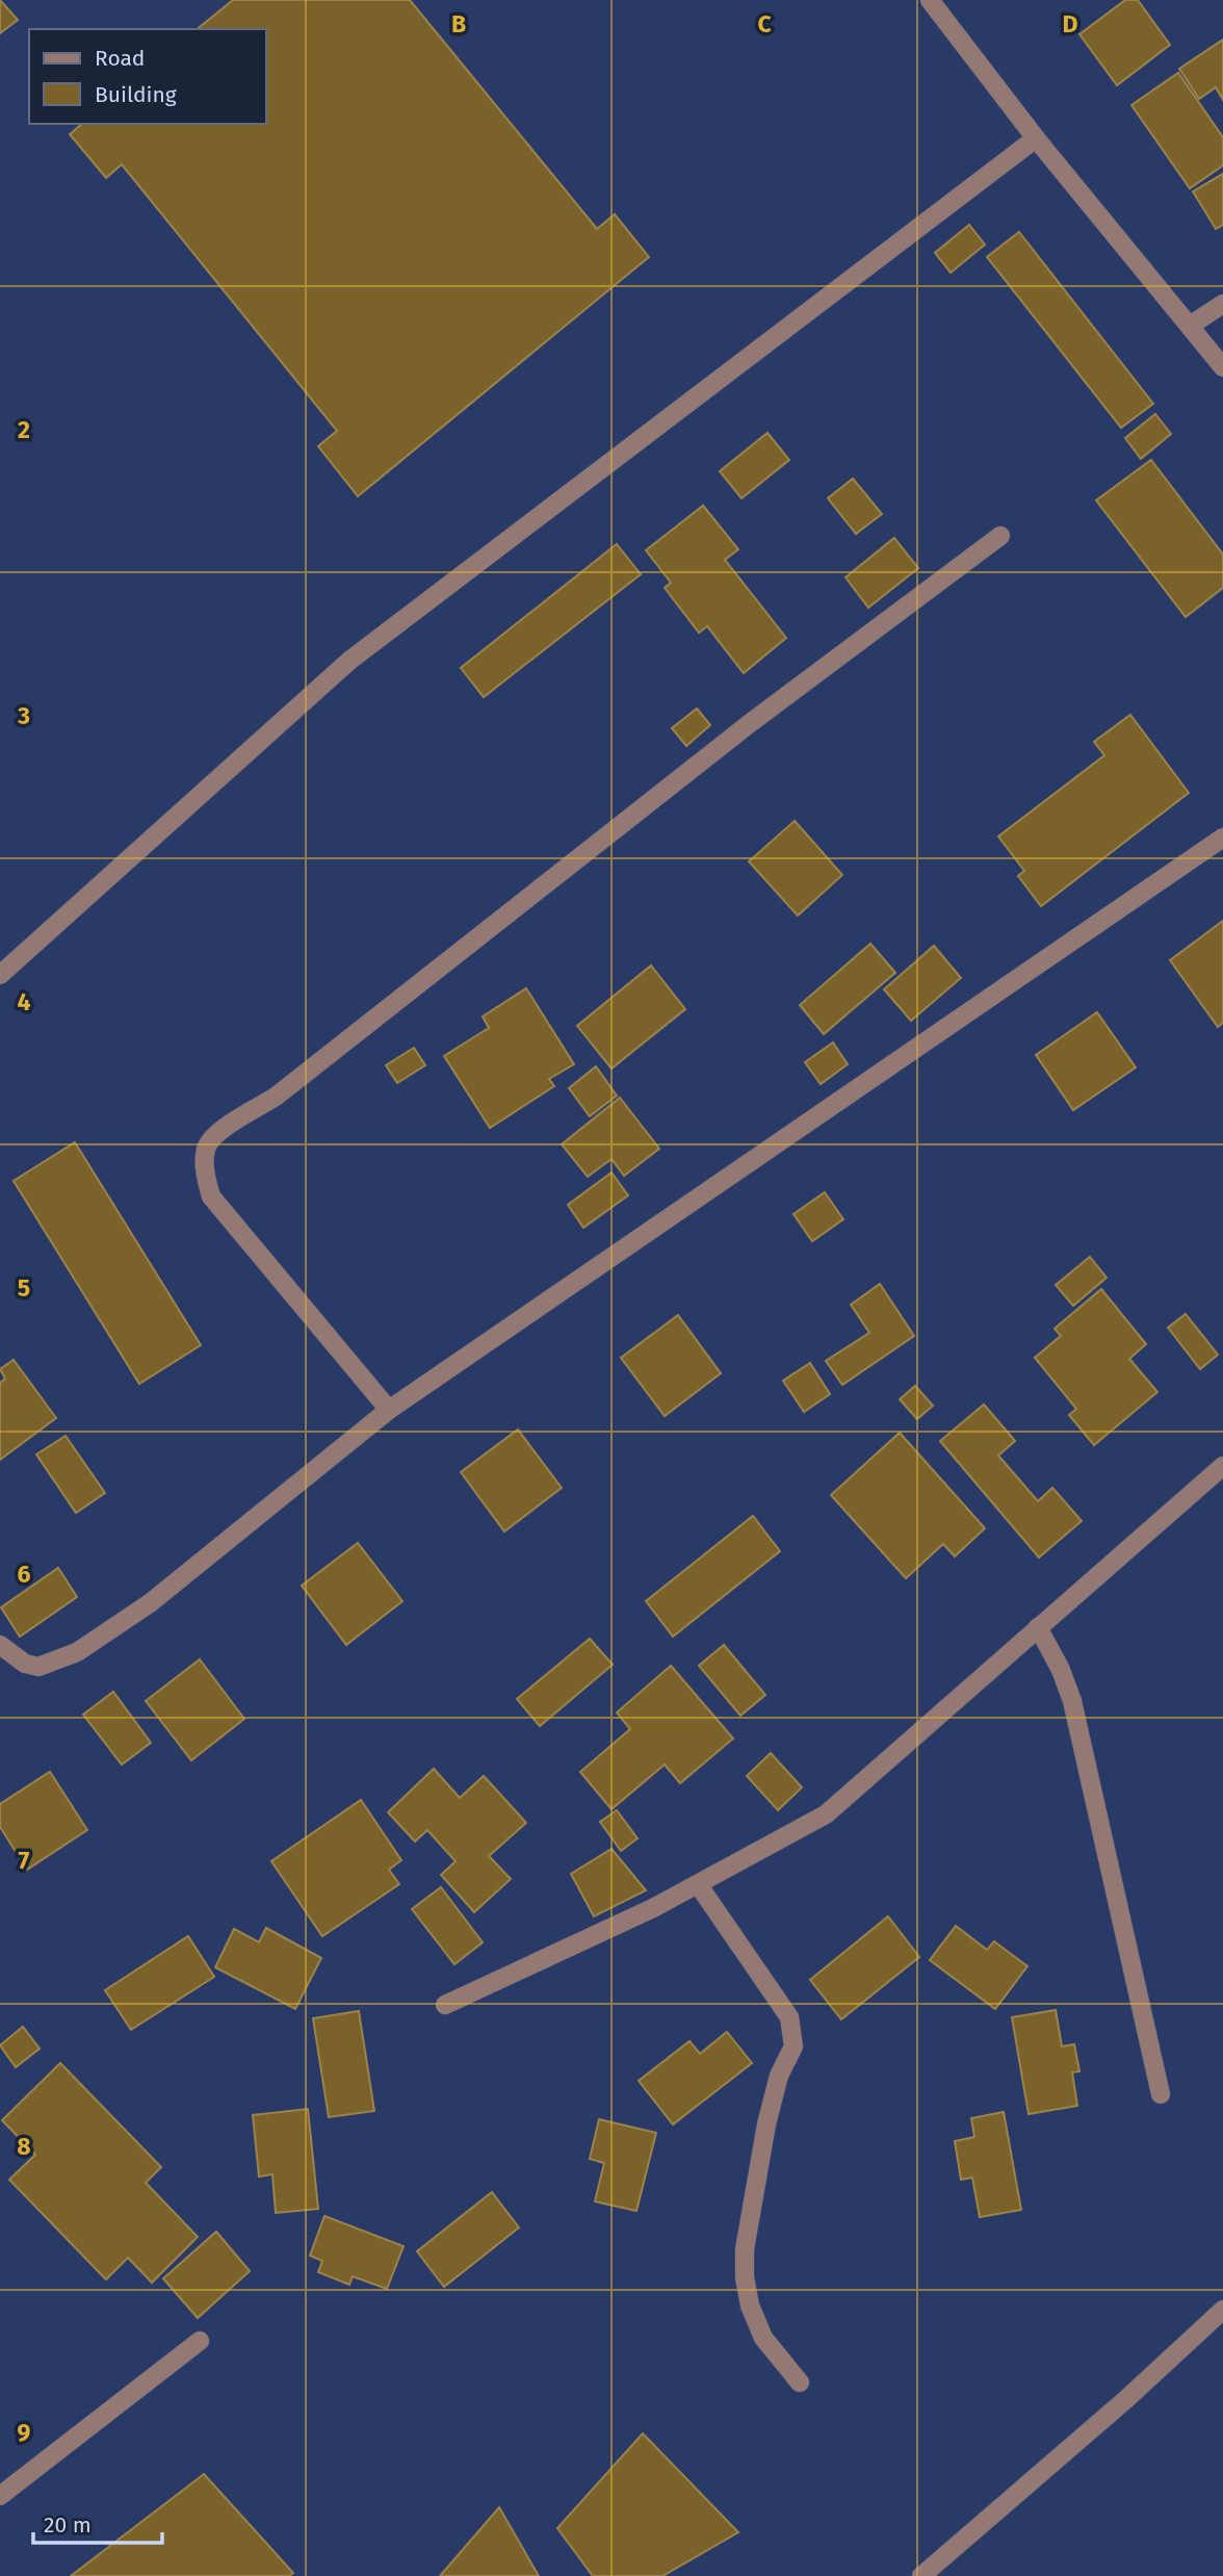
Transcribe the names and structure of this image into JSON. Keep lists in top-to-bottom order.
{
  "legend": ["Road", "Building"],
  "scale_bar": "20 m",
  "grid": {
    "columns": ["B", "C", "D"],
    "rows": [
      "2",
      "3",
      "4",
      "5",
      "6",
      "7",
      "8",
      "9"
    ]
  }
}
